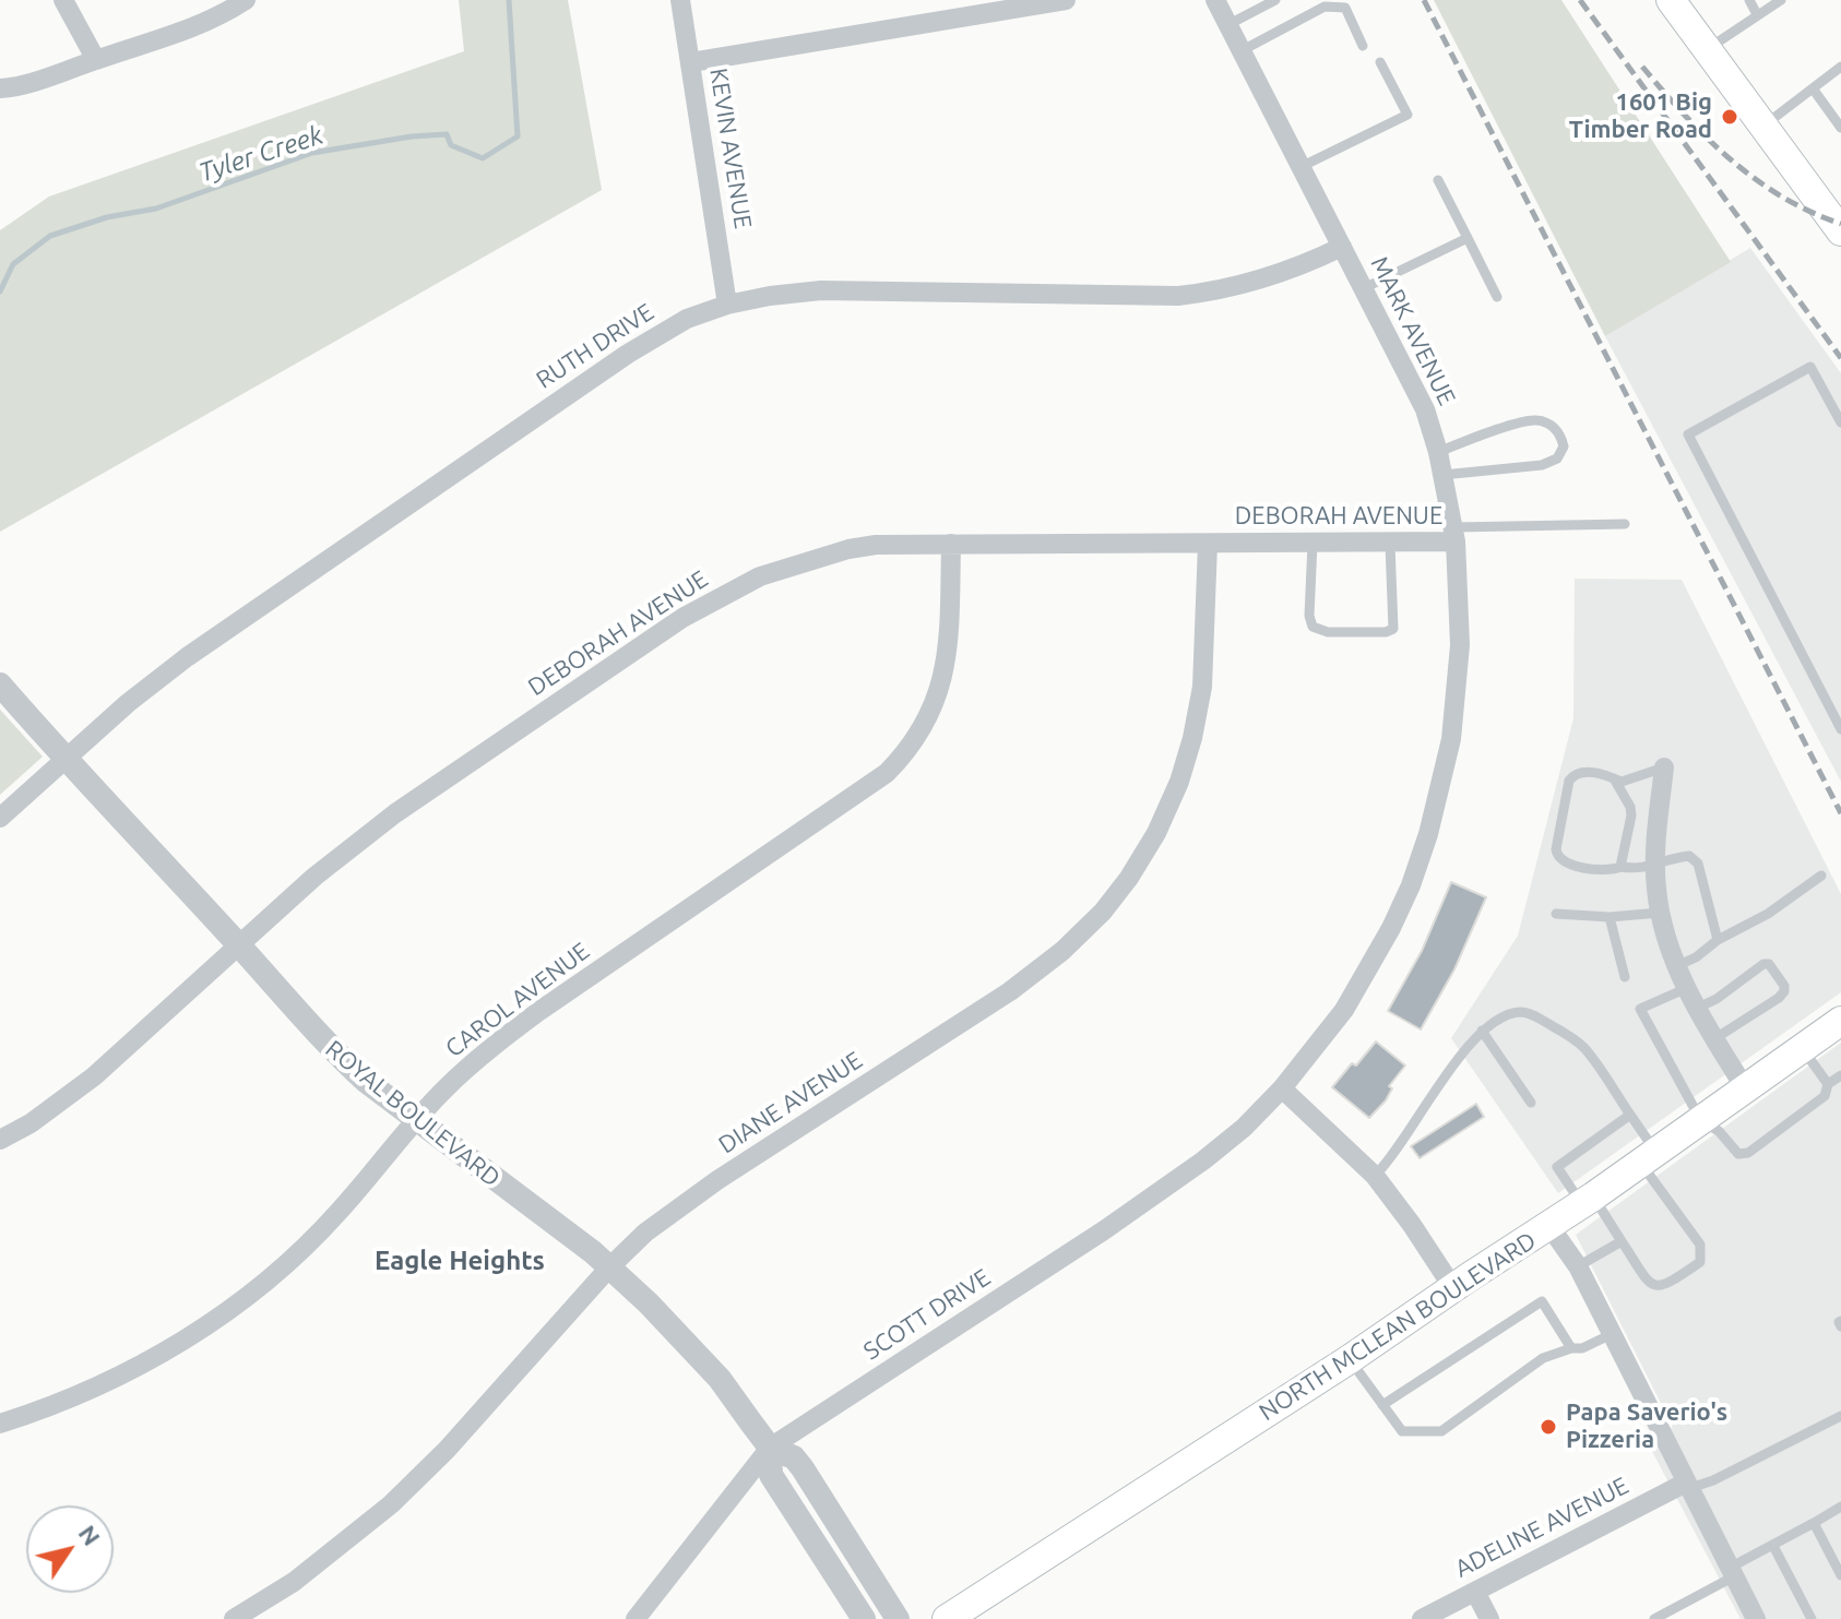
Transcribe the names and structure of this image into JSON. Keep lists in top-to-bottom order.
{
  "streets": {
    "main road": ["NORTH MCLEAN BOULEVARD"],
    "street": [
      "KEVIN AVENUE",
      "MARK AVENUE",
      "RUTH DRIVE",
      "DEBORAH AVENUE",
      "CAROL AVENUE",
      "DIANE AVENUE",
      "ROYAL BOULEVARD",
      "SCOTT DRIVE",
      "ADELINE AVENUE"
    ]
  },
  "crossings": [
    ["KEVIN AVENUE", "RUTH DRIVE"],
    ["MARK AVENUE", "RUTH DRIVE"],
    ["MARK AVENUE", "DEBORAH AVENUE"],
    ["MARK AVENUE", "SCOTT DRIVE"],
    ["RUTH DRIVE", "ROYAL BOULEVARD"],
    ["DEBORAH AVENUE", "CAROL AVENUE"],
    ["DEBORAH AVENUE", "DIANE AVENUE"],
    ["DEBORAH AVENUE", "ROYAL BOULEVARD"],
    ["CAROL AVENUE", "ROYAL BOULEVARD"],
    ["DIANE AVENUE", "ROYAL BOULEVARD"],
    ["ROYAL BOULEVARD", "SCOTT DRIVE"]
  ],
  "districts": ["Eagle Heights"],
  "water": ["Tyler Creek"],
  "places": ["1601 Big Timber Road", "Papa Saverio's Pizzeria"],
  "north": "top right"
}
